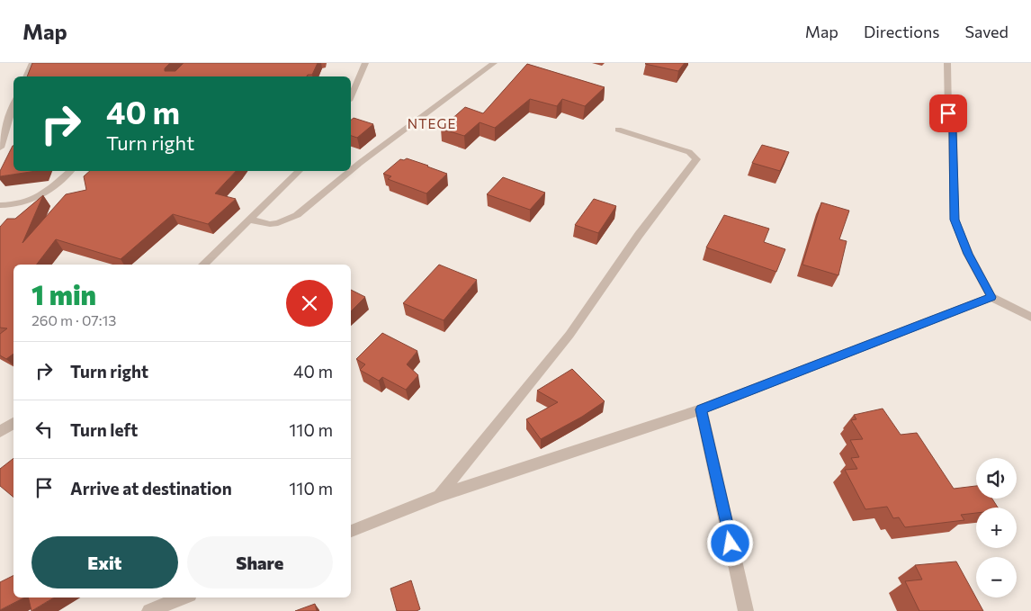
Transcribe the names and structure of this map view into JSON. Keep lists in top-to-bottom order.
{
  "districts": ["NTEGE"],
  "page": {
    "header": "Map",
    "nav": ["Map", "Directions", "Saved"],
    "turn": ["40 m", "Turn right"],
    "heading": ["1 min", "260 m · 07:13"],
    "list": [
      {
        "name": "Turn right",
        "value": "40 m"
      },
      {
        "name": "Turn left",
        "value": "110 m"
      },
      {
        "name": "Arrive at destination",
        "value": "110 m"
      }
    ],
    "map_buttons": ["+", "−"],
    "buttons": ["Exit", "Share"]
  }
}
